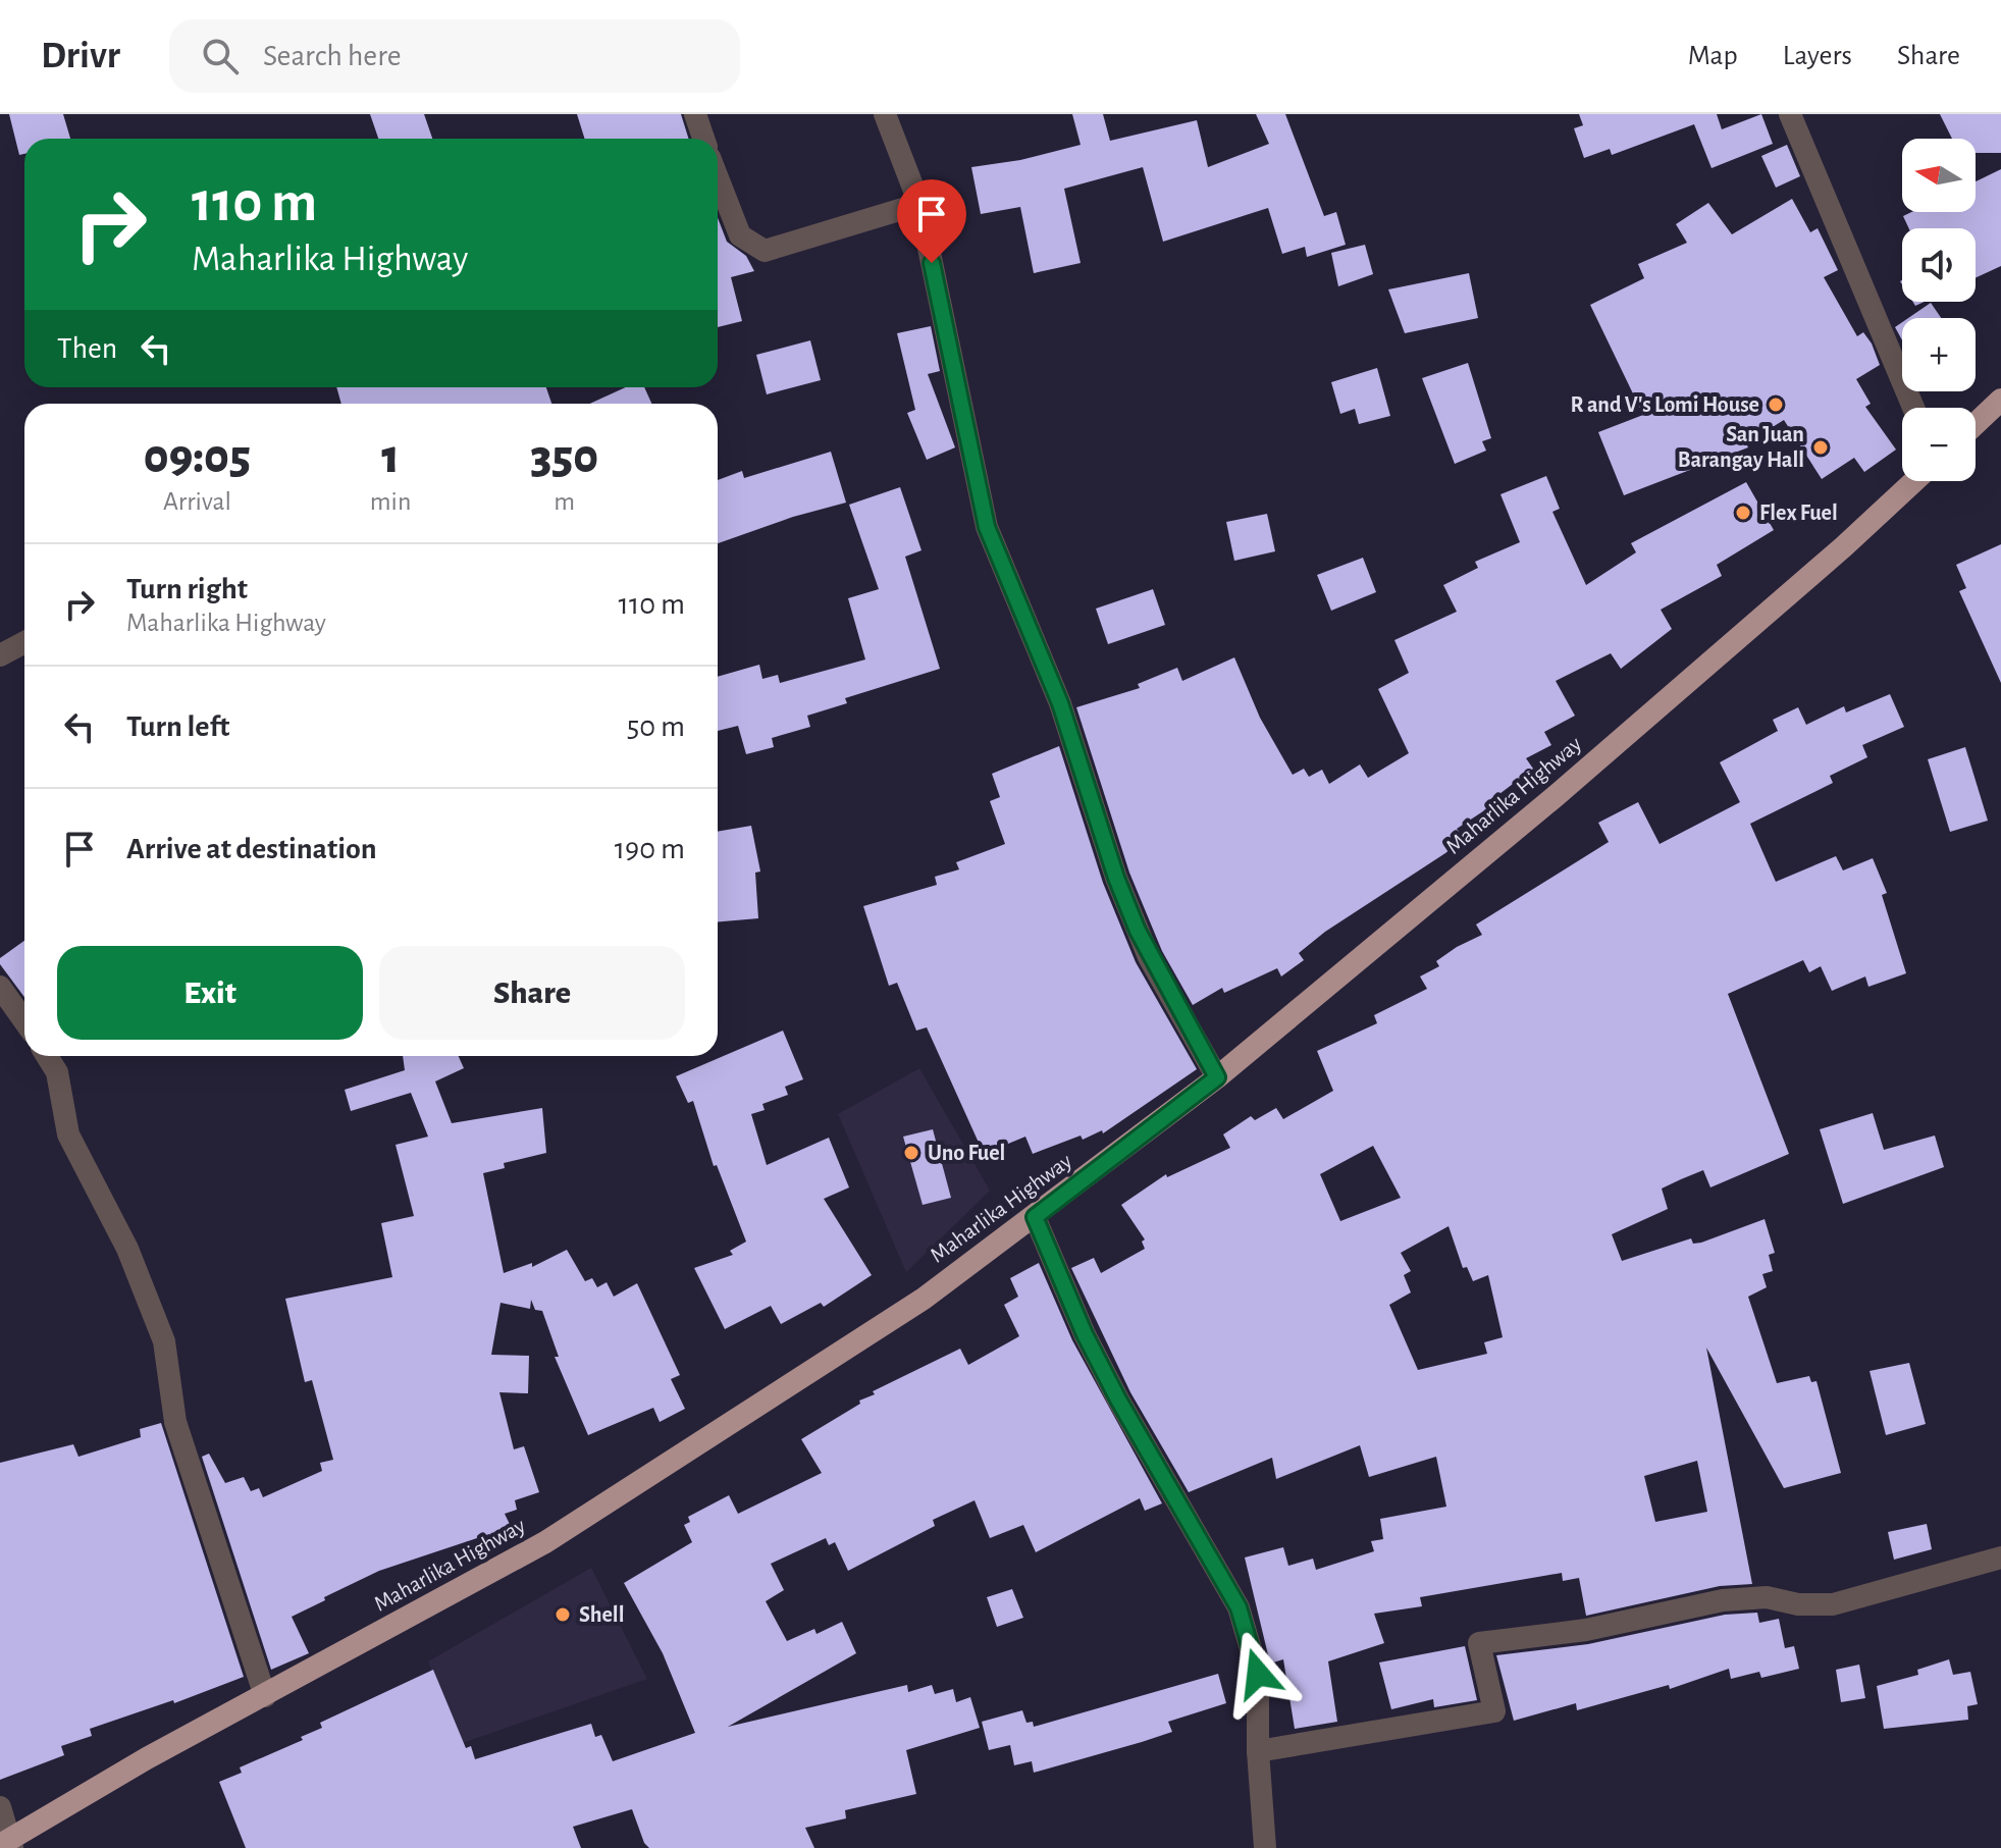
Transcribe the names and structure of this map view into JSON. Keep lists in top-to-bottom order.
{
  "streets": {
    "highway": ["Maharlika Highway"]
  },
  "places": [
    "R and V's Lomi House",
    "San Juan Barangay Hall",
    "Flex Fuel",
    "Uno Fuel",
    "Shell"
  ],
  "north": "left",
  "page": {
    "header": "Drivr",
    "search": "Search here",
    "nav": ["Map", "Layers", "Share"],
    "map_buttons": ["+", "−"],
    "turn": ["110 m", "Maharlika Highway"],
    "then": "Then",
    "eta": [
      "09:05",
      "Arrival",
      "1",
      "min",
      "350",
      "m"
    ],
    "list": [
      {
        "name": "Turn right",
        "note": "Maharlika Highway",
        "value": "110 m"
      },
      {
        "name": "Turn left",
        "value": "50 m"
      },
      {
        "name": "Arrive at destination",
        "value": "190 m"
      }
    ],
    "buttons": ["Exit", "Share"]
  }
}
